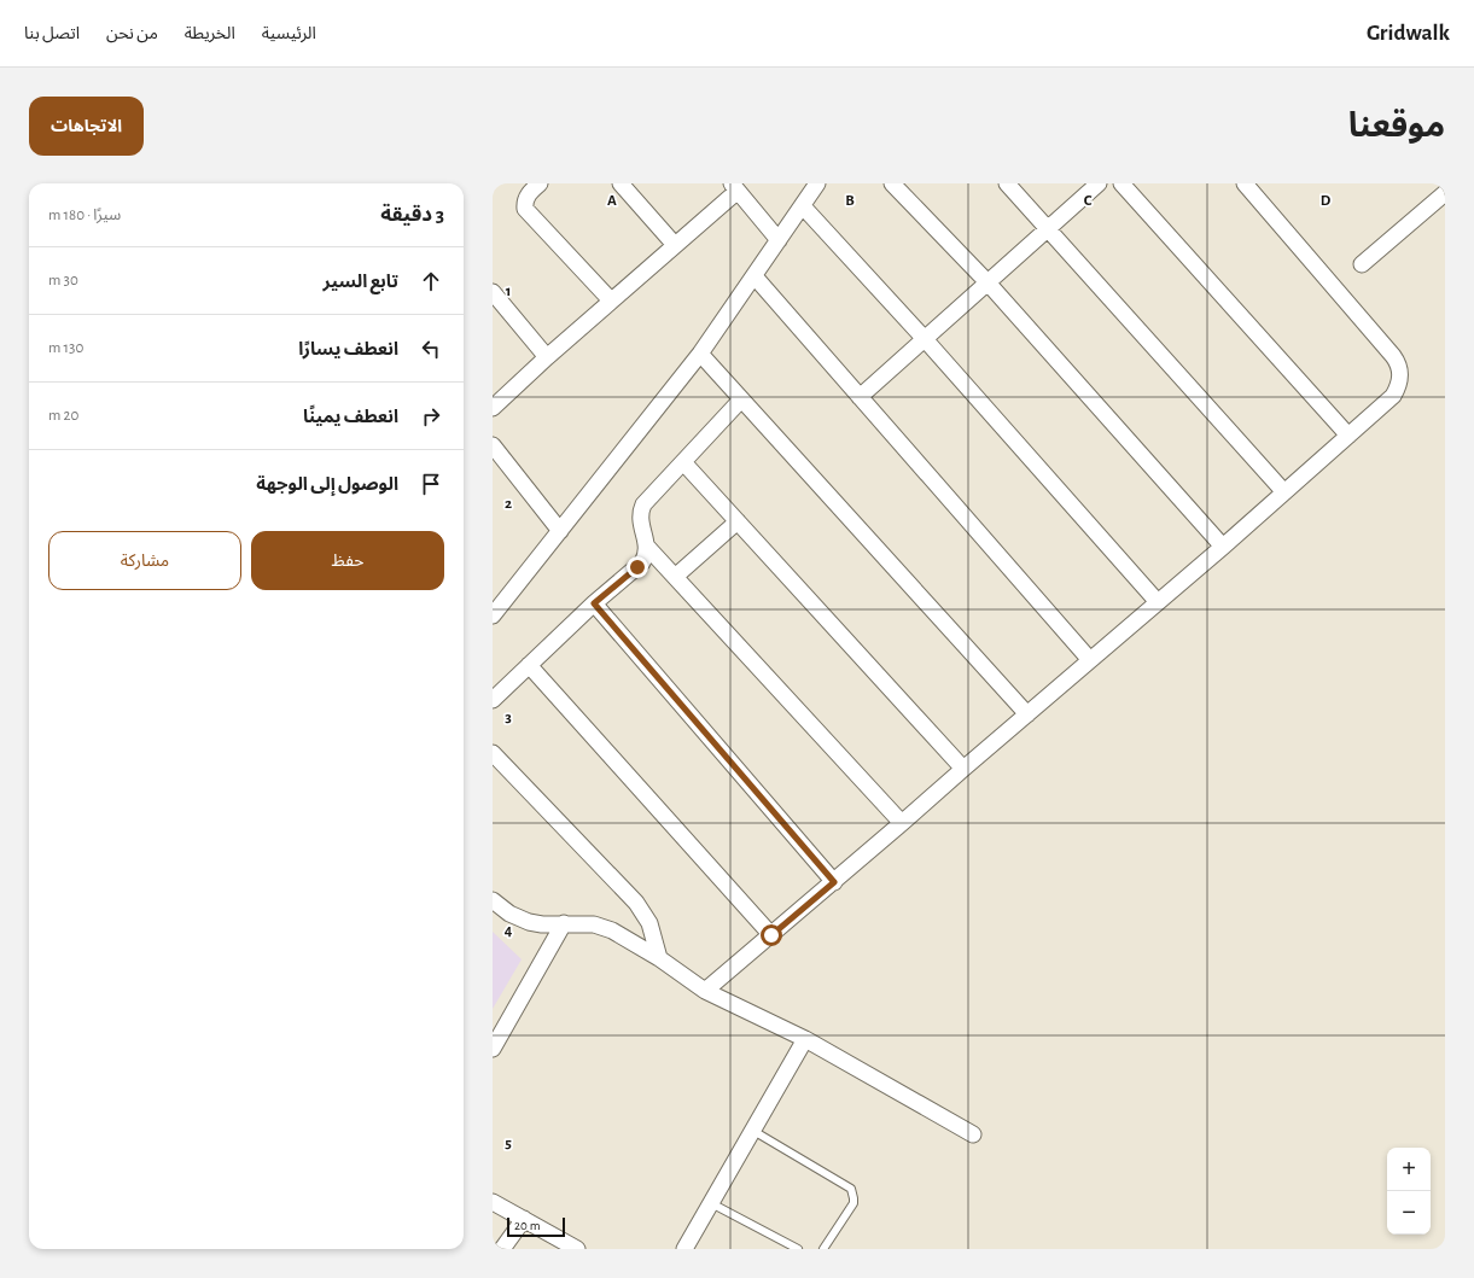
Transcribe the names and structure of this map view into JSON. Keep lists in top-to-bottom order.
{
  "scale_bar": "20 m",
  "page": {
    "header": "Gridwalk",
    "nav": [
      "الرئيسية",
      "الخريطة",
      "من نحن",
      "اتصل بنا"
    ],
    "title": "موقعنا",
    "buttons": [
      "الاتجاهات",
      ["حفظ", "مشاركة"]
    ],
    "heading": ["3 دقيقة", "سيرًا · 180 m"],
    "list": [
      ["تابع السير", "30 m"],
      ["انعطف يسارًا", "130 m"],
      ["انعطف يمينًا", "20 m"],
      "الوصول إلى الوجهة"
    ],
    "map_buttons": ["+", "−"],
    "scale": "20 m"
  },
  "grid": {
    "columns": [
      "A",
      "B",
      "C",
      "D"
    ],
    "rows": [
      "1",
      "2",
      "3",
      "4",
      "5"
    ]
  }
}
